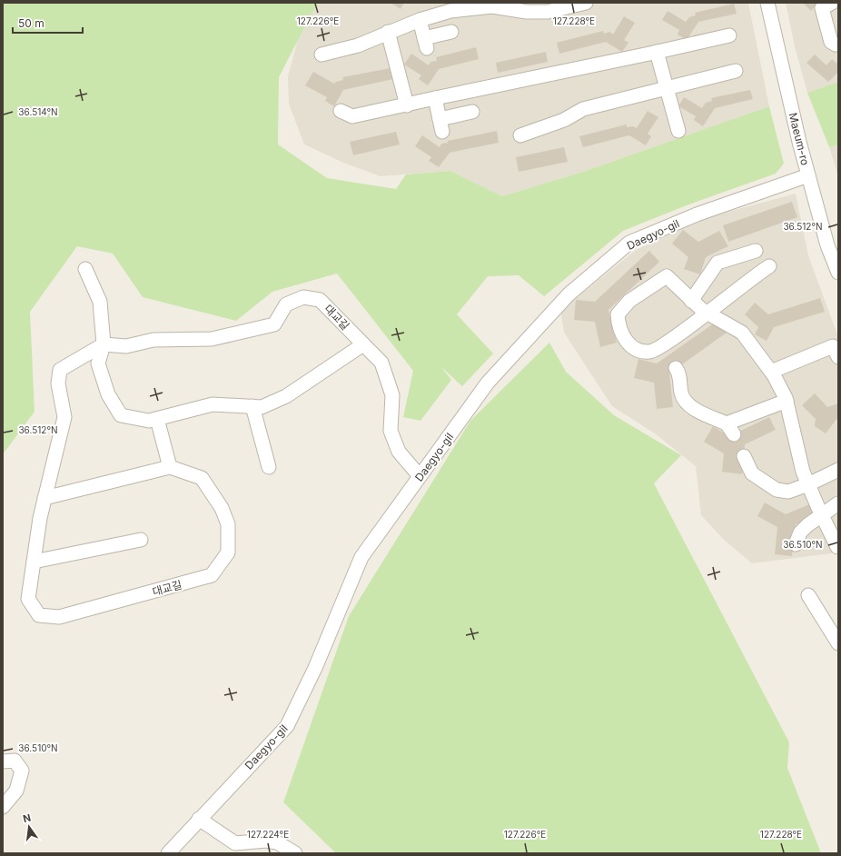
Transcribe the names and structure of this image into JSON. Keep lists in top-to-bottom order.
{
  "streets": {
    "street": ["Maeum-ro", "Daegyo-gil", "대교길"]
  },
  "crossings": [
    ["Maeum-ro", "Daegyo-gil"],
    ["Daegyo-gil", "대교길"]
  ],
  "scale_bar": "50 m",
  "north": "top",
  "coordinates": [
    "127.226°E",
    "127.228°E",
    "36.514°N",
    "36.512°N",
    "36.510°N",
    "127.224°E"
  ]
}
